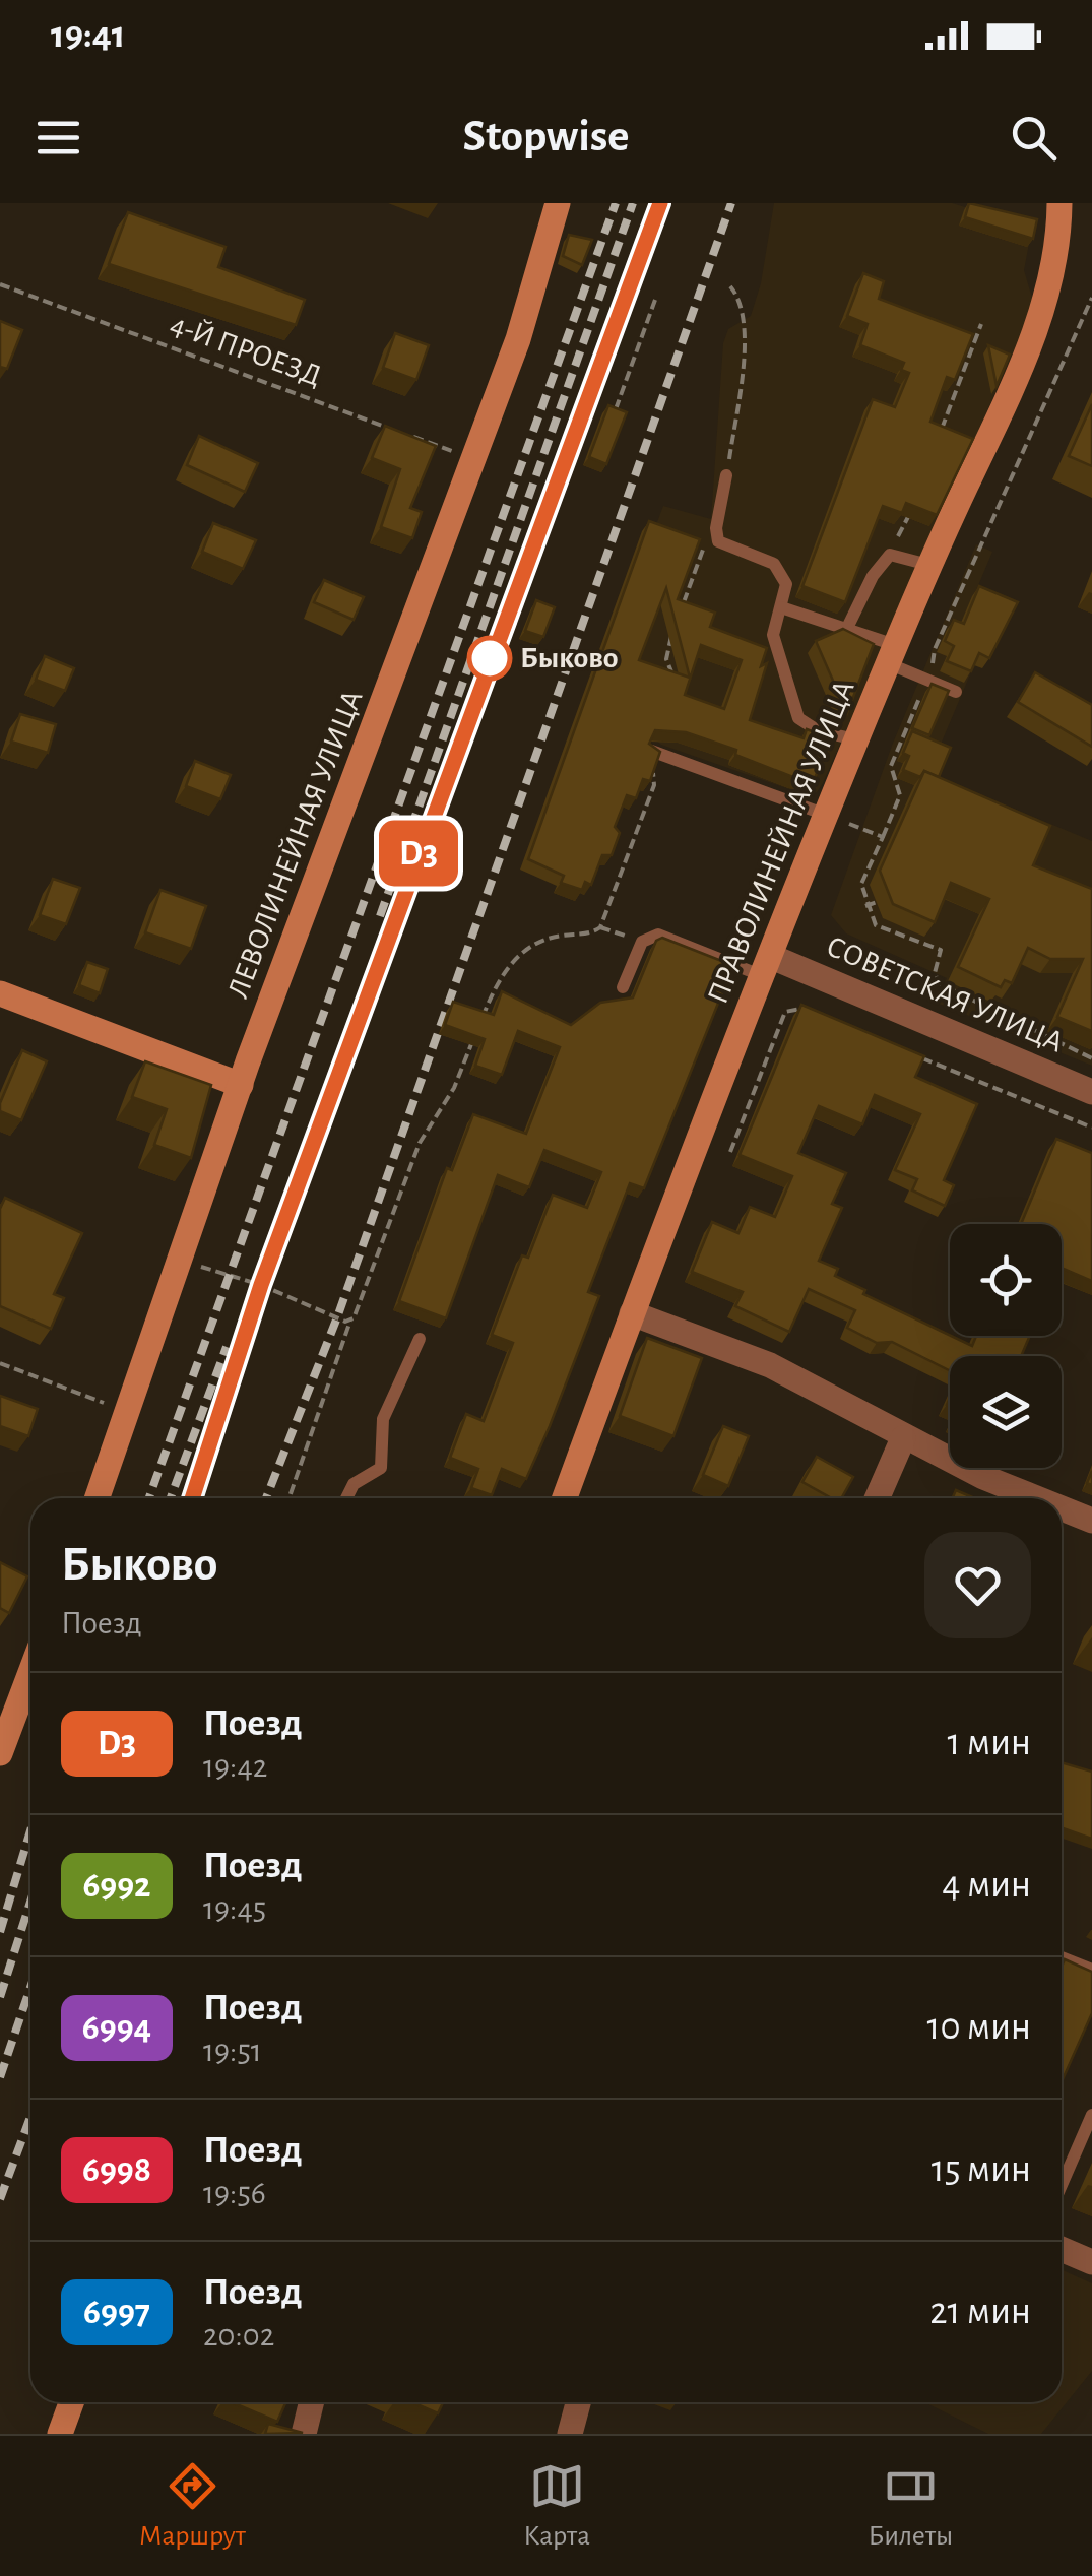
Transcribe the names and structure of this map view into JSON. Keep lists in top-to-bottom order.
{
  "streets": {
    "main road": ["ПРАВОЛИНЕЙНАЯ УЛИЦА", "ЛЕВОЛИНЕЙНАЯ УЛИЦА"],
    "street": ["СОВЕТСКАЯ УЛИЦА"],
    "path": ["4-Й ПРОЕЗД"]
  },
  "crossings": [
    ["4-Й ПРОЕЗД", "ЛЕВОЛИНЕЙНАЯ УЛИЦА"],
    ["ПРАВОЛИНЕЙНАЯ УЛИЦА", "СОВЕТСКАЯ УЛИЦА"]
  ],
  "places": ["Быково"],
  "page": {
    "status": "19:41",
    "header": "Stopwise",
    "on_map": "D3",
    "heading": ["Быково", "Поезд"],
    "list": [
      {
        "mark": "D3",
        "name": "Поезд",
        "note": "19:42",
        "value": "1 мин"
      },
      {
        "mark": "6992",
        "name": "Поезд",
        "note": "19:45",
        "value": "4 мин"
      },
      {
        "mark": "6994",
        "name": "Поезд",
        "note": "19:51",
        "value": "10 мин"
      },
      {
        "mark": "6998",
        "name": "Поезд",
        "note": "19:56",
        "value": "15 мин"
      },
      {
        "mark": "6997",
        "name": "Поезд",
        "note": "20:02",
        "value": "21 мин"
      }
    ],
    "tabs": ["Маршрут", "Карта", "Билеты"]
  }
}
